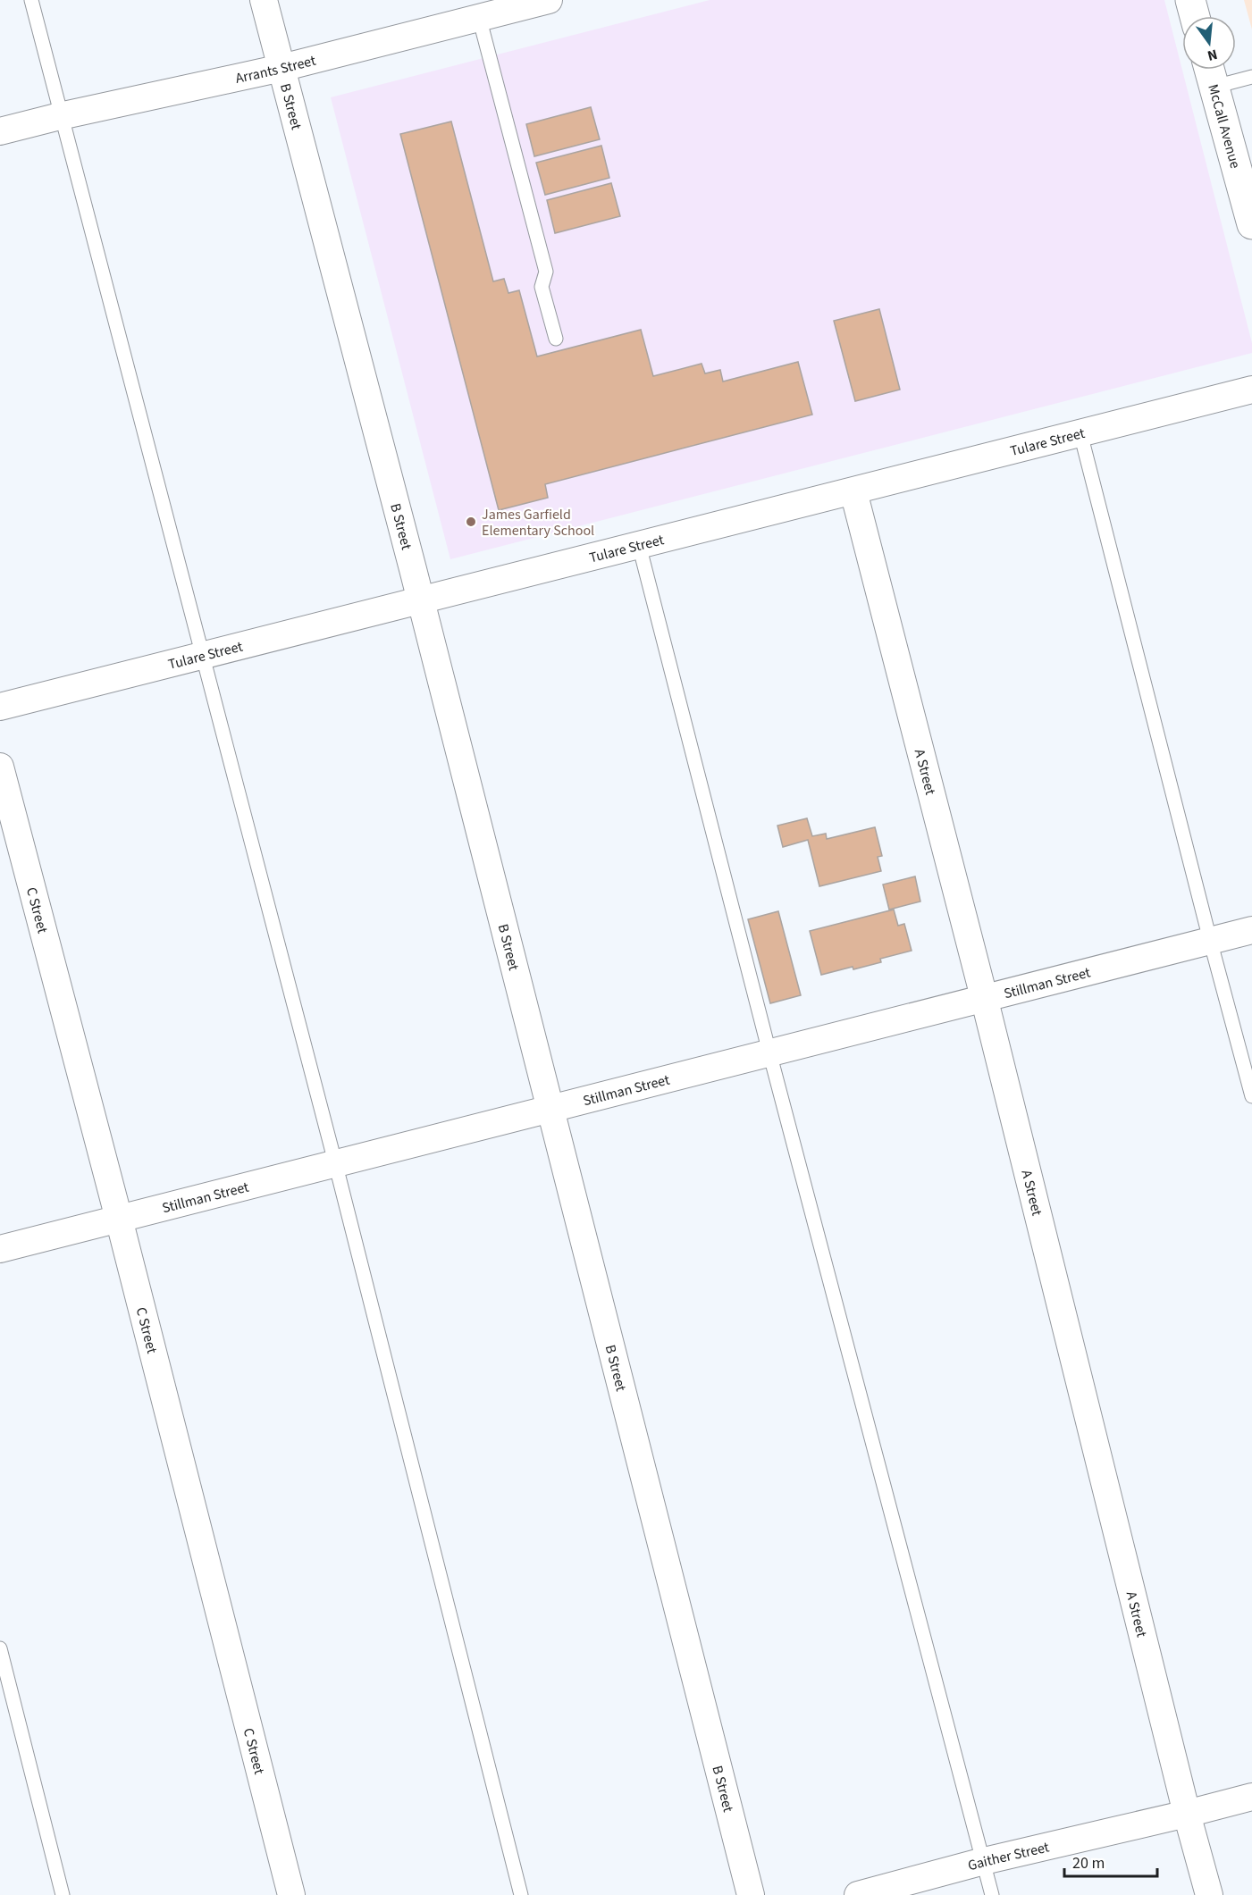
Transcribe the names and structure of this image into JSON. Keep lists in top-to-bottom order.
{
  "streets": {
    "main road": ["McCall Avenue"],
    "street": [
      "Arrants Street",
      "B Street",
      "Tulare Street",
      "A Street",
      "C Street",
      "Stillman Street",
      "Gaither Street"
    ]
  },
  "crossings": [
    ["Arrants Street", "B Street"],
    ["B Street", "Tulare Street"],
    ["B Street", "Stillman Street"],
    ["Tulare Street", "A Street"],
    ["A Street", "Stillman Street"],
    ["A Street", "Gaither Street"],
    ["C Street", "Stillman Street"]
  ],
  "places": ["James Garfield Elementary School"],
  "scale_bar": "20 m",
  "north": "bottom"
}
